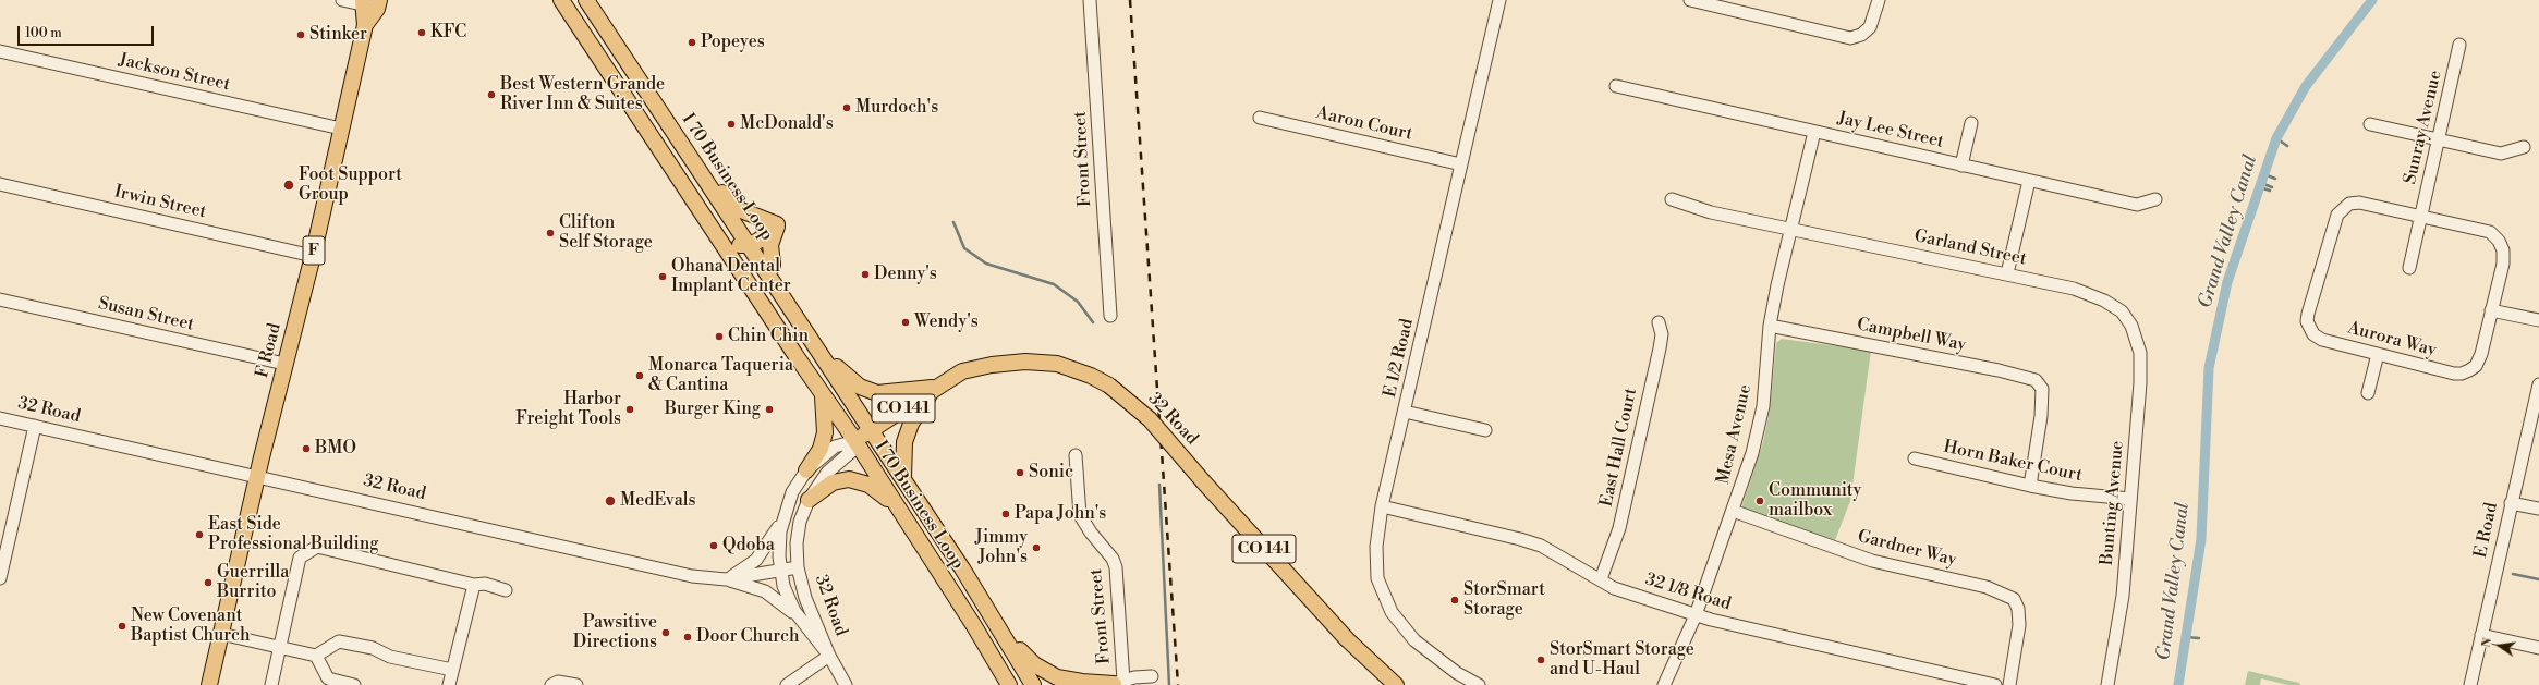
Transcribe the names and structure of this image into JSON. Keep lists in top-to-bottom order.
{
  "streets": {
    "main road": [
      "I 70 Business Loop",
      "F",
      "F Road",
      "CO 141",
      "32 Road"
    ],
    "street": [
      "Jackson Street",
      "Aaron Court",
      "Sunray Avenue",
      "Jay Lee Street",
      "Front Street",
      "Irwin Street",
      "Garland Street",
      "Susan Street",
      "Campbell Way",
      "Aurora Way",
      "E 1/2 Road",
      "Mesa Avenue",
      "East Hall Court",
      "Horn Baker Court",
      "Bunting Avenue",
      "E Road",
      "Gardner Way",
      "32 1/8 Road"
    ]
  },
  "crossings": [
    ["Jackson Street", "F Road"],
    ["Aaron Court", "E 1/2 Road"],
    ["Sunray Avenue", "Aurora Way"],
    ["Jay Lee Street", "Mesa Avenue"],
    ["I 70 Business Loop", "32 Road"],
    ["Irwin Street", "F Road"],
    ["Garland Street", "Mesa Avenue"],
    ["Garland Street", "Bunting Avenue"],
    ["Susan Street", "F Road"],
    ["Campbell Way", "Mesa Avenue"],
    ["Campbell Way", "Horn Baker Court"],
    ["F Road", "32 Road"],
    ["E 1/2 Road", "32 1/8 Road"],
    ["Mesa Avenue", "Gardner Way"],
    ["Mesa Avenue", "32 1/8 Road"],
    ["East Hall Court", "32 1/8 Road"],
    ["Horn Baker Court", "Bunting Avenue"]
  ],
  "water": ["Grand Valley Canal"],
  "places": [
    "KFC",
    "Stinker",
    "Popeyes",
    "Best Western Grande River Inn & Suites",
    "Murdoch's",
    "McDonald's",
    "Foot Support Group",
    "Clifton Self Storage",
    "Denny's",
    "Ohana Dental Implant Center",
    "Wendy's",
    "Chin Chin",
    "Monarca Taqueria & Cantina",
    "Harbor Freight Tools",
    "Burger King",
    "BMO",
    "Sonic",
    "MedEvals",
    "Community mailbox",
    "Papa John's",
    "East Side Professional Building",
    "Qdoba",
    "Jimmy John's",
    "Guerrilla Burrito",
    "StorSmart Storage",
    "New Covenant Baptist Church",
    "Pawsitive Directions",
    "Door Church",
    "StorSmart Storage and U-Haul"
  ],
  "scale_bar": "100 m",
  "north": "left"
}
